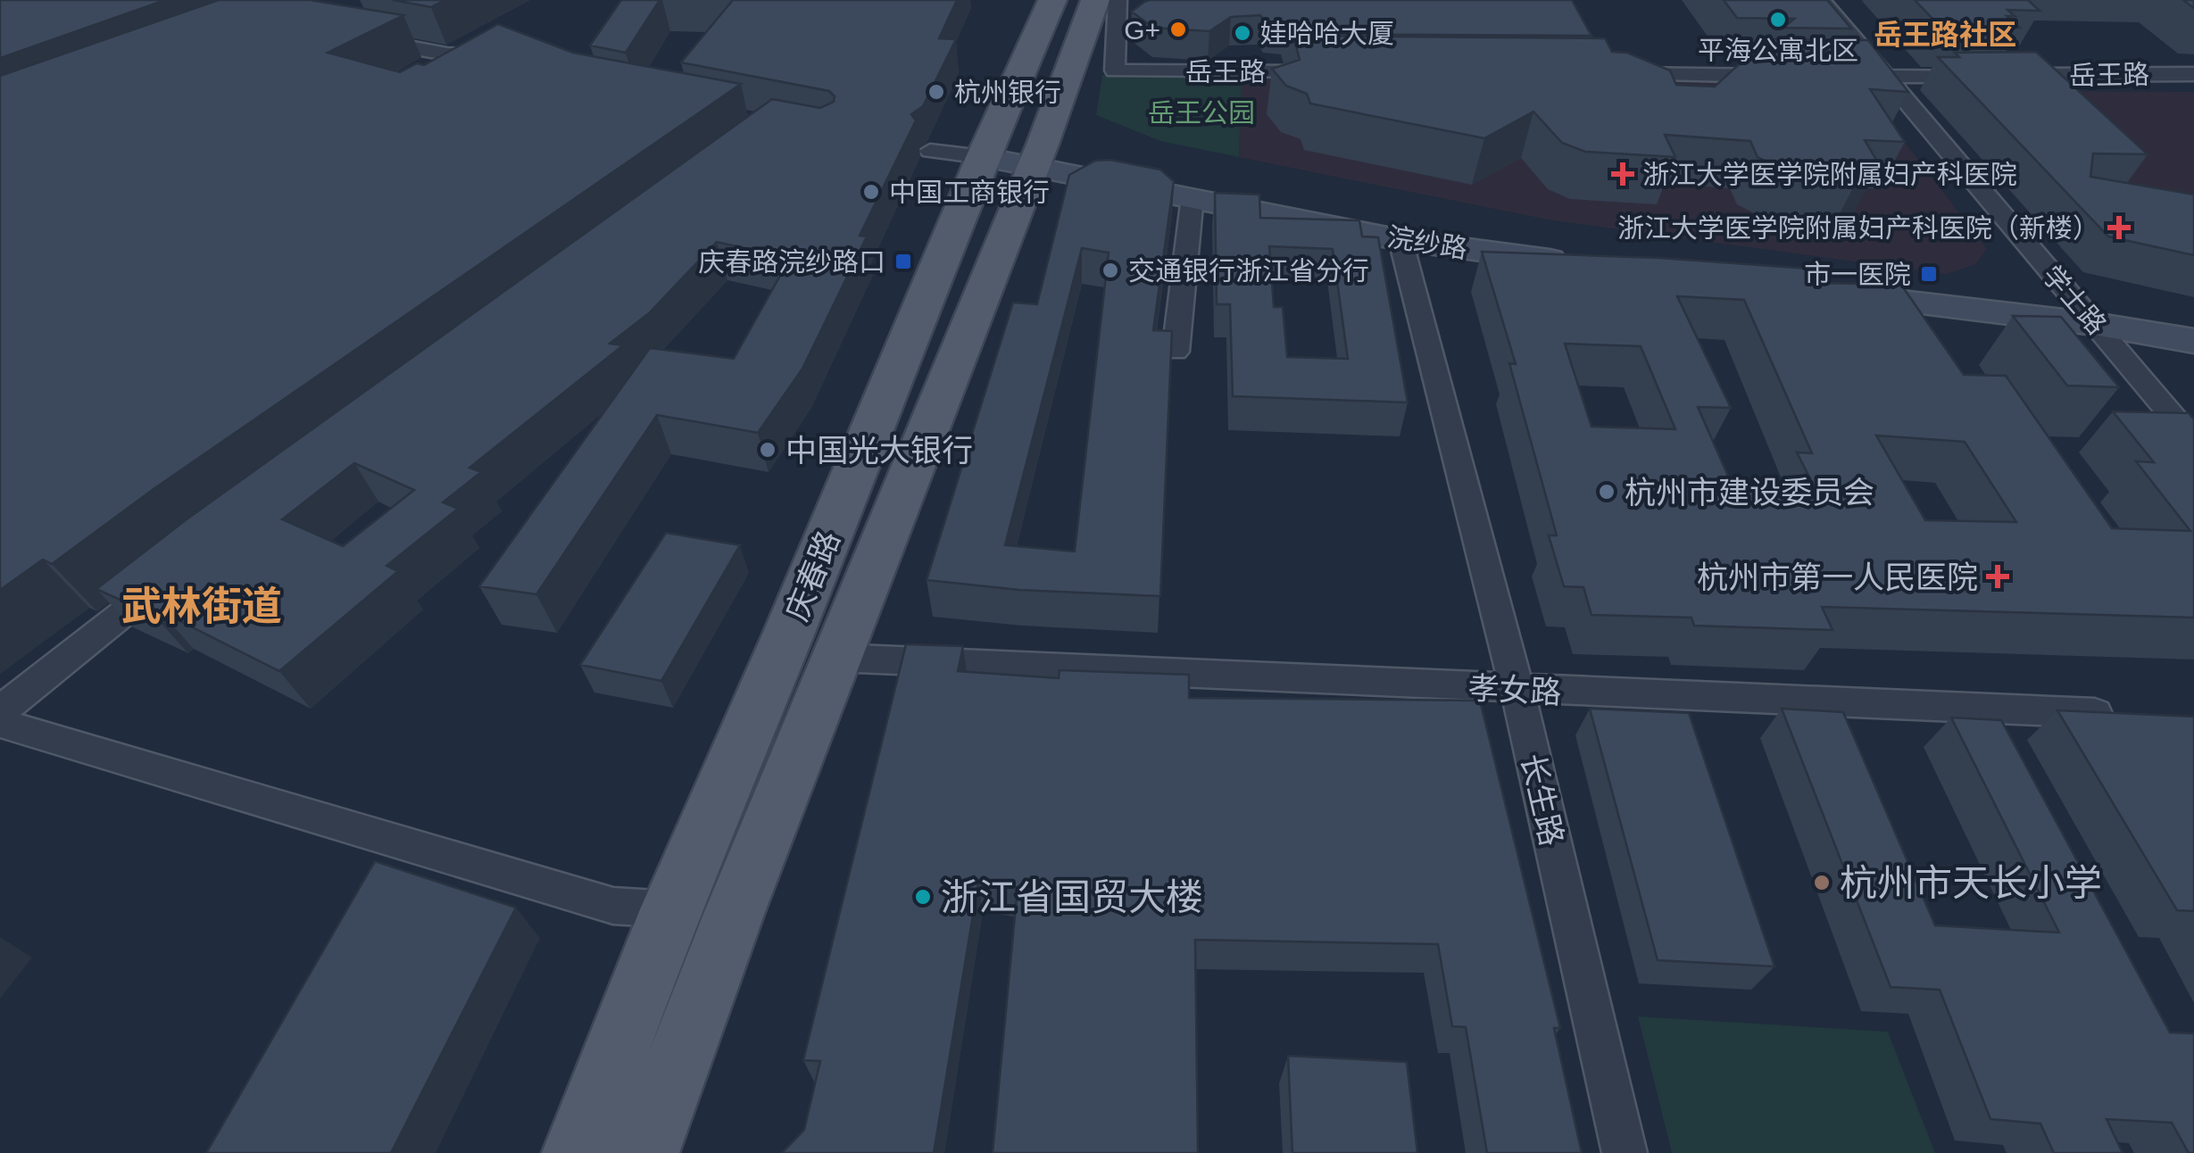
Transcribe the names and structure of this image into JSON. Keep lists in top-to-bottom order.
{
  "streets": {
    "main road": ["浣纱路", "庆春路"],
    "street": [
      "岳王路",
      "学士路",
      "孝女路",
      "长生路"
    ]
  },
  "crossings": [
    ["岳王路", "学士路"],
    ["浣纱路", "庆春路"],
    ["浣纱路", "长生路"],
    ["庆春路", "孝女路"],
    ["孝女路", "长生路"]
  ],
  "districts": ["岳王路社区", "武林街道"],
  "parks": ["岳王公园"],
  "places": {
    "other": [
      "平海公寓北区",
      "G+",
      "娃哈哈大厦",
      "杭州银行",
      "中国工商银行",
      "交通银行浙江省分行",
      "中国光大银行",
      "杭州市建设委员会",
      "杭州市天长小学",
      "浙江省国贸大楼"
    ],
    "health": ["浙江大学医学院附属妇产科医院", "浙江大学医学院附属妇产科医院（新楼）", "杭州市第一人民医院"],
    "transit": ["庆春路浣纱路口", "市一医院"]
  }
}
